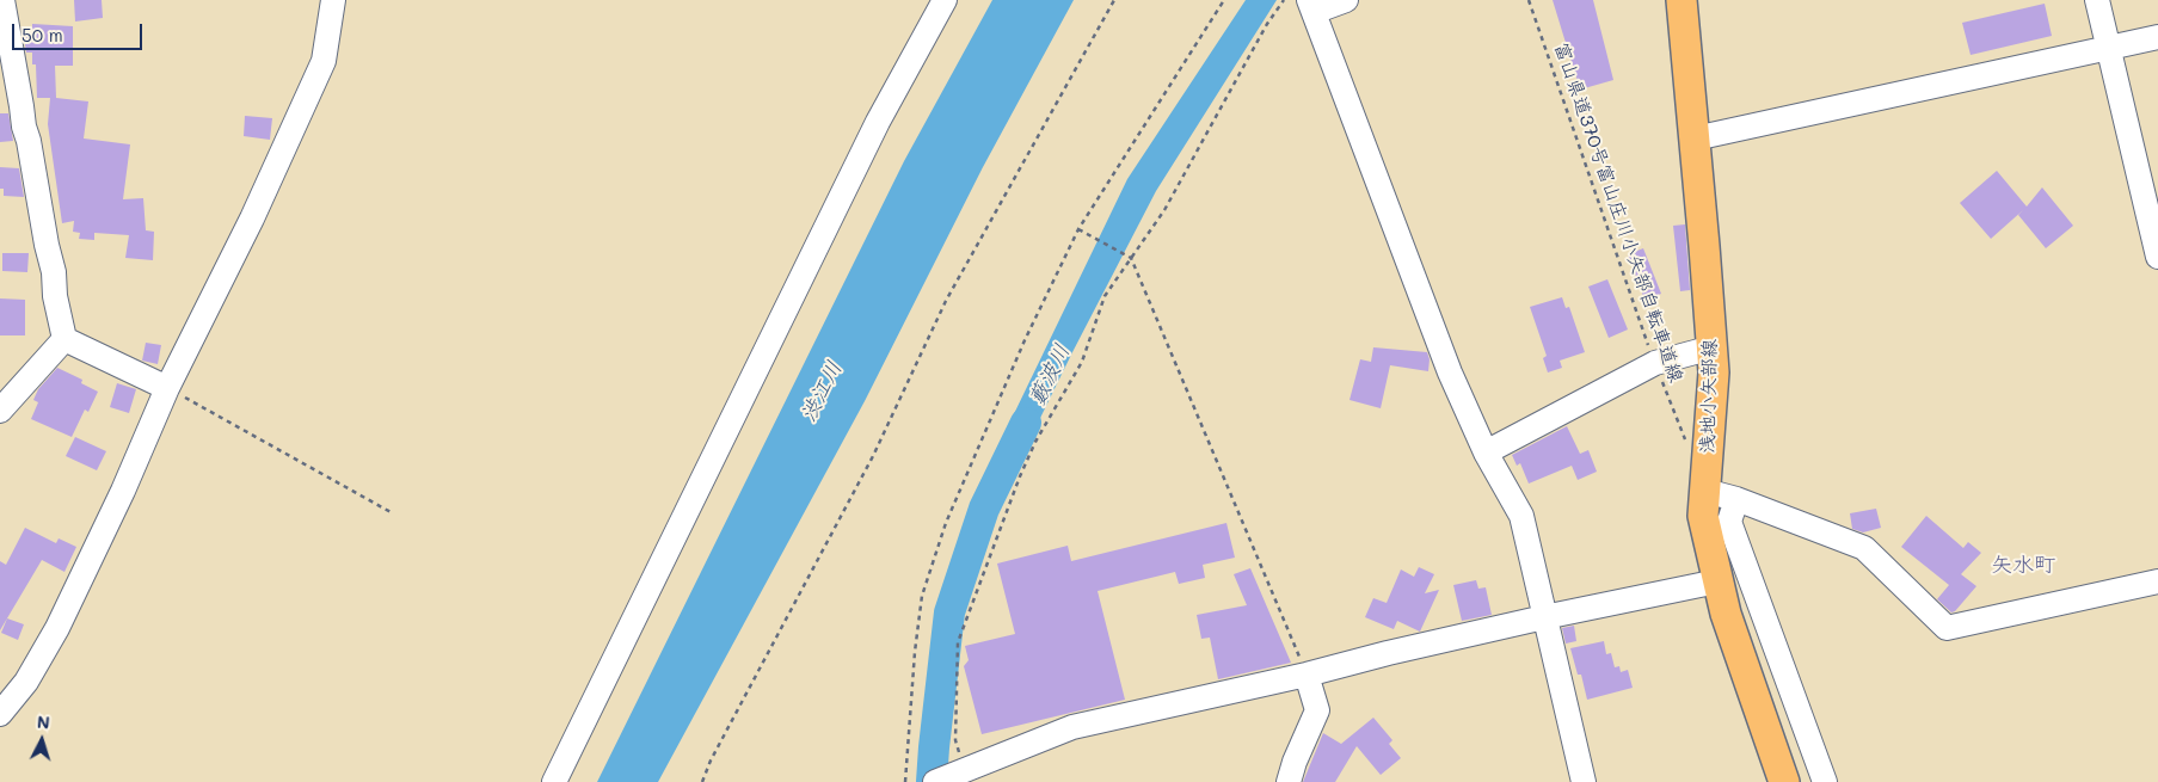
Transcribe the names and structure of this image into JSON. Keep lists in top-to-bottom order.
{
  "streets": {
    "main road": ["浅地小矢部線"],
    "path": ["富山県道370号富山庄川小矢部自転車道線"]
  },
  "districts": ["矢水町"],
  "water": ["藪波川", "渋江川"],
  "scale_bar": "50 m",
  "north": "top"
}
